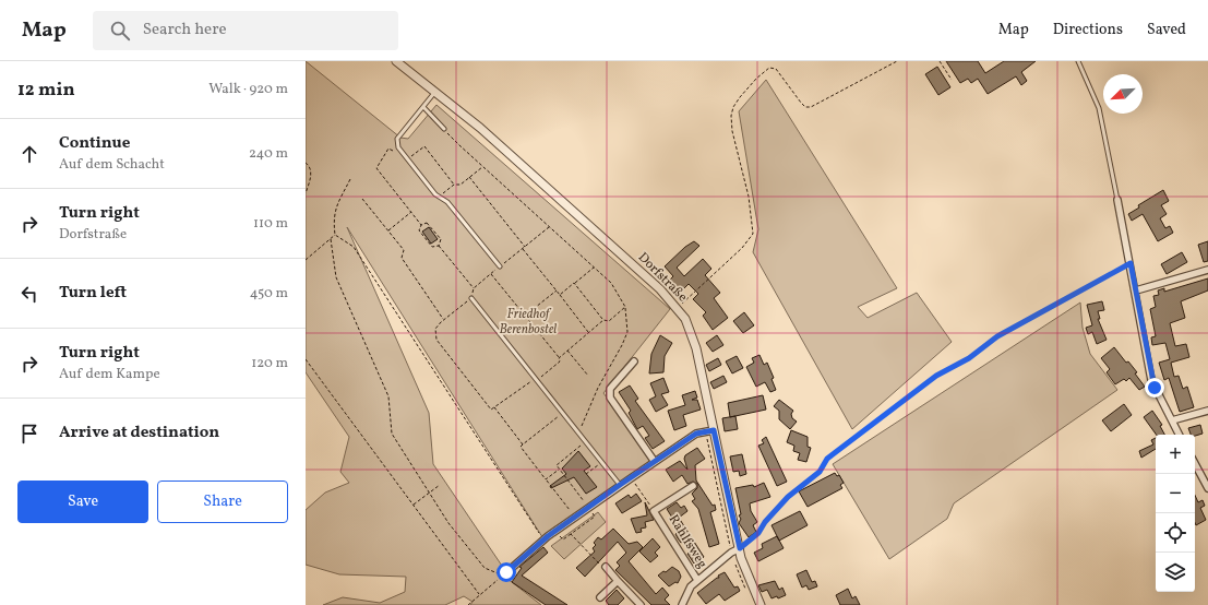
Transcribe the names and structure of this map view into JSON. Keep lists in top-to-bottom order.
{
  "streets": {
    "street": ["Dorfstraße", "Rahlfsweg"]
  },
  "crossings": [
    ["Dorfstraße", "Rahlfsweg"]
  ],
  "parks": ["Friedhof Berenbostel"],
  "north": "bottom left",
  "page": {
    "header": "Map",
    "search": "Search here",
    "nav": ["Map", "Directions", "Saved"],
    "heading": ["12 min", "Walk · 920 m"],
    "list": [
      ["Continue", "Auf dem Schacht", "240 m"],
      ["Turn right", "Dorfstraße", "110 m"],
      ["Turn left", "450 m"],
      ["Turn right", "Auf dem Kampe", "120 m"],
      "Arrive at destination"
    ],
    "map_buttons": ["+", "−"],
    "buttons": ["Save", "Share"]
  }
}
